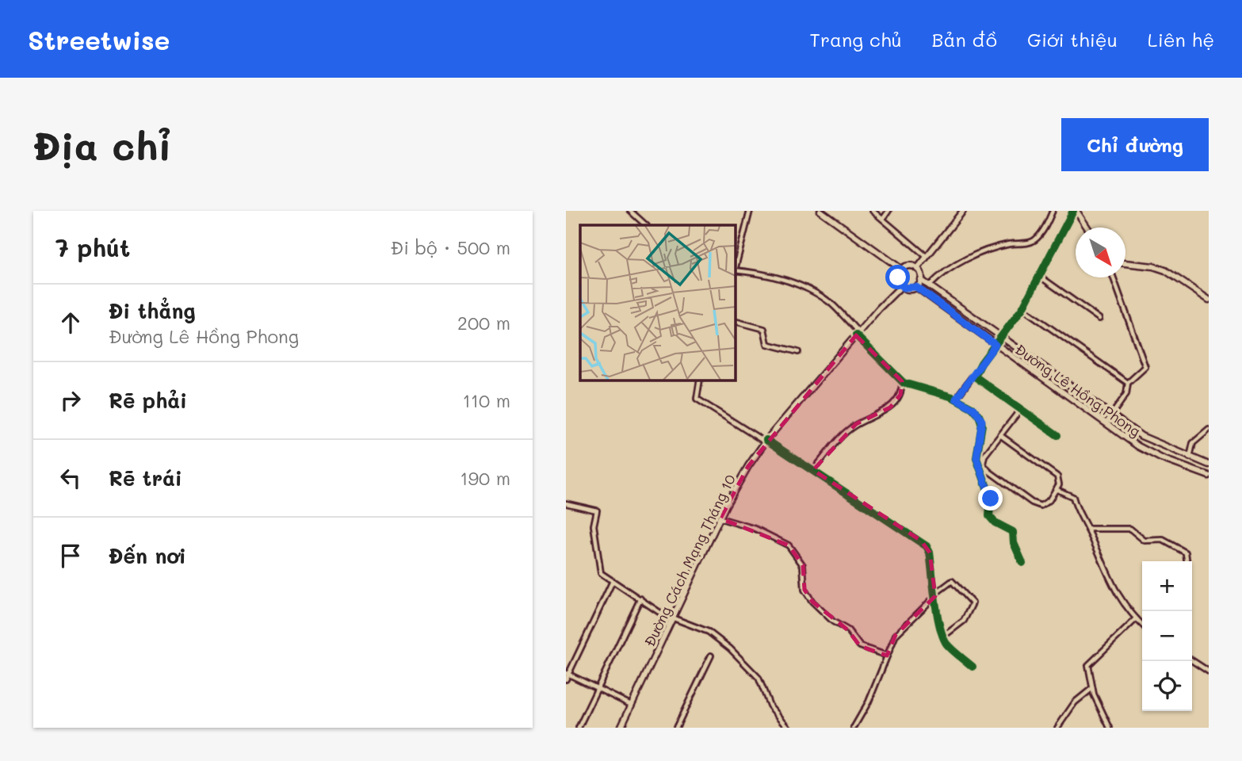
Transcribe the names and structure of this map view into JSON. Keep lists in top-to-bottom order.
{
  "streets": {
    "main road": ["Đường Lê Hồng Phong", "Đường Cách Mạng Tháng 10"]
  },
  "crossings": [
    ["Đường Lê Hồng Phong", "Đường Cách Mạng Tháng 10"]
  ],
  "north": "bottom right",
  "page": {
    "header": "Streetwise",
    "nav": [
      "Trang chủ",
      "Bản đồ",
      "Giới thiệu",
      "Liên hệ"
    ],
    "buttons": "Chỉ đường",
    "title": "Địa chỉ",
    "heading": ["7 phút", "Đi bộ · 500 m"],
    "list": [
      ["Đi thẳng", "Đường Lê Hồng Phong", "200 m"],
      ["Rẽ phải", "110 m"],
      ["Rẽ trái", "190 m"],
      "Đến nơi"
    ],
    "map_buttons": ["+", "−"]
  }
}
